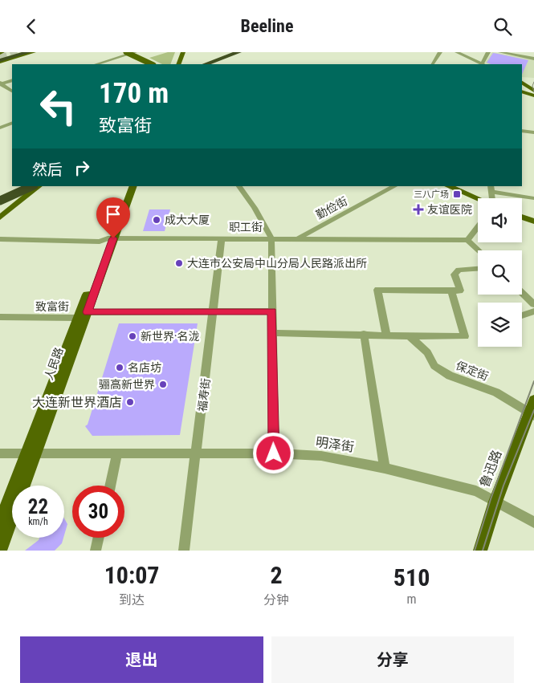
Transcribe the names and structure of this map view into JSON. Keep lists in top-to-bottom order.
{
  "streets": {
    "main road": ["人民路", "鲁迅路"],
    "street": [
      "勤俭街",
      "职工街",
      "致富街",
      "保定街",
      "福寿街",
      "明泽街"
    ]
  },
  "crossings": [
    ["勤俭街", "职工街"],
    ["职工街", "人民路"],
    ["职工街", "福寿街"],
    ["致富街", "人民路"],
    ["致富街", "福寿街"],
    ["人民路", "明泽街"],
    ["保定街", "鲁迅路"],
    ["福寿街", "明泽街"],
    ["明泽街", "鲁迅路"]
  ],
  "places": {
    "transit": ["三八广场"],
    "health": ["友谊医院"],
    "other": [
      "成大大厦",
      "大连市公安局中山分局人民路派出所",
      "新世界·名泷",
      "名店坊",
      "骊高新世界",
      "大连新世界酒店"
    ]
  },
  "page": {
    "header": "Beeline",
    "turn": ["170 m", "致富街"],
    "then": "然后",
    "speed": "22 km/h",
    "limit": "30",
    "eta": [
      "10:07",
      "到达",
      "2",
      "分钟",
      "510",
      "m"
    ],
    "buttons": ["退出", "分享"]
  }
}
